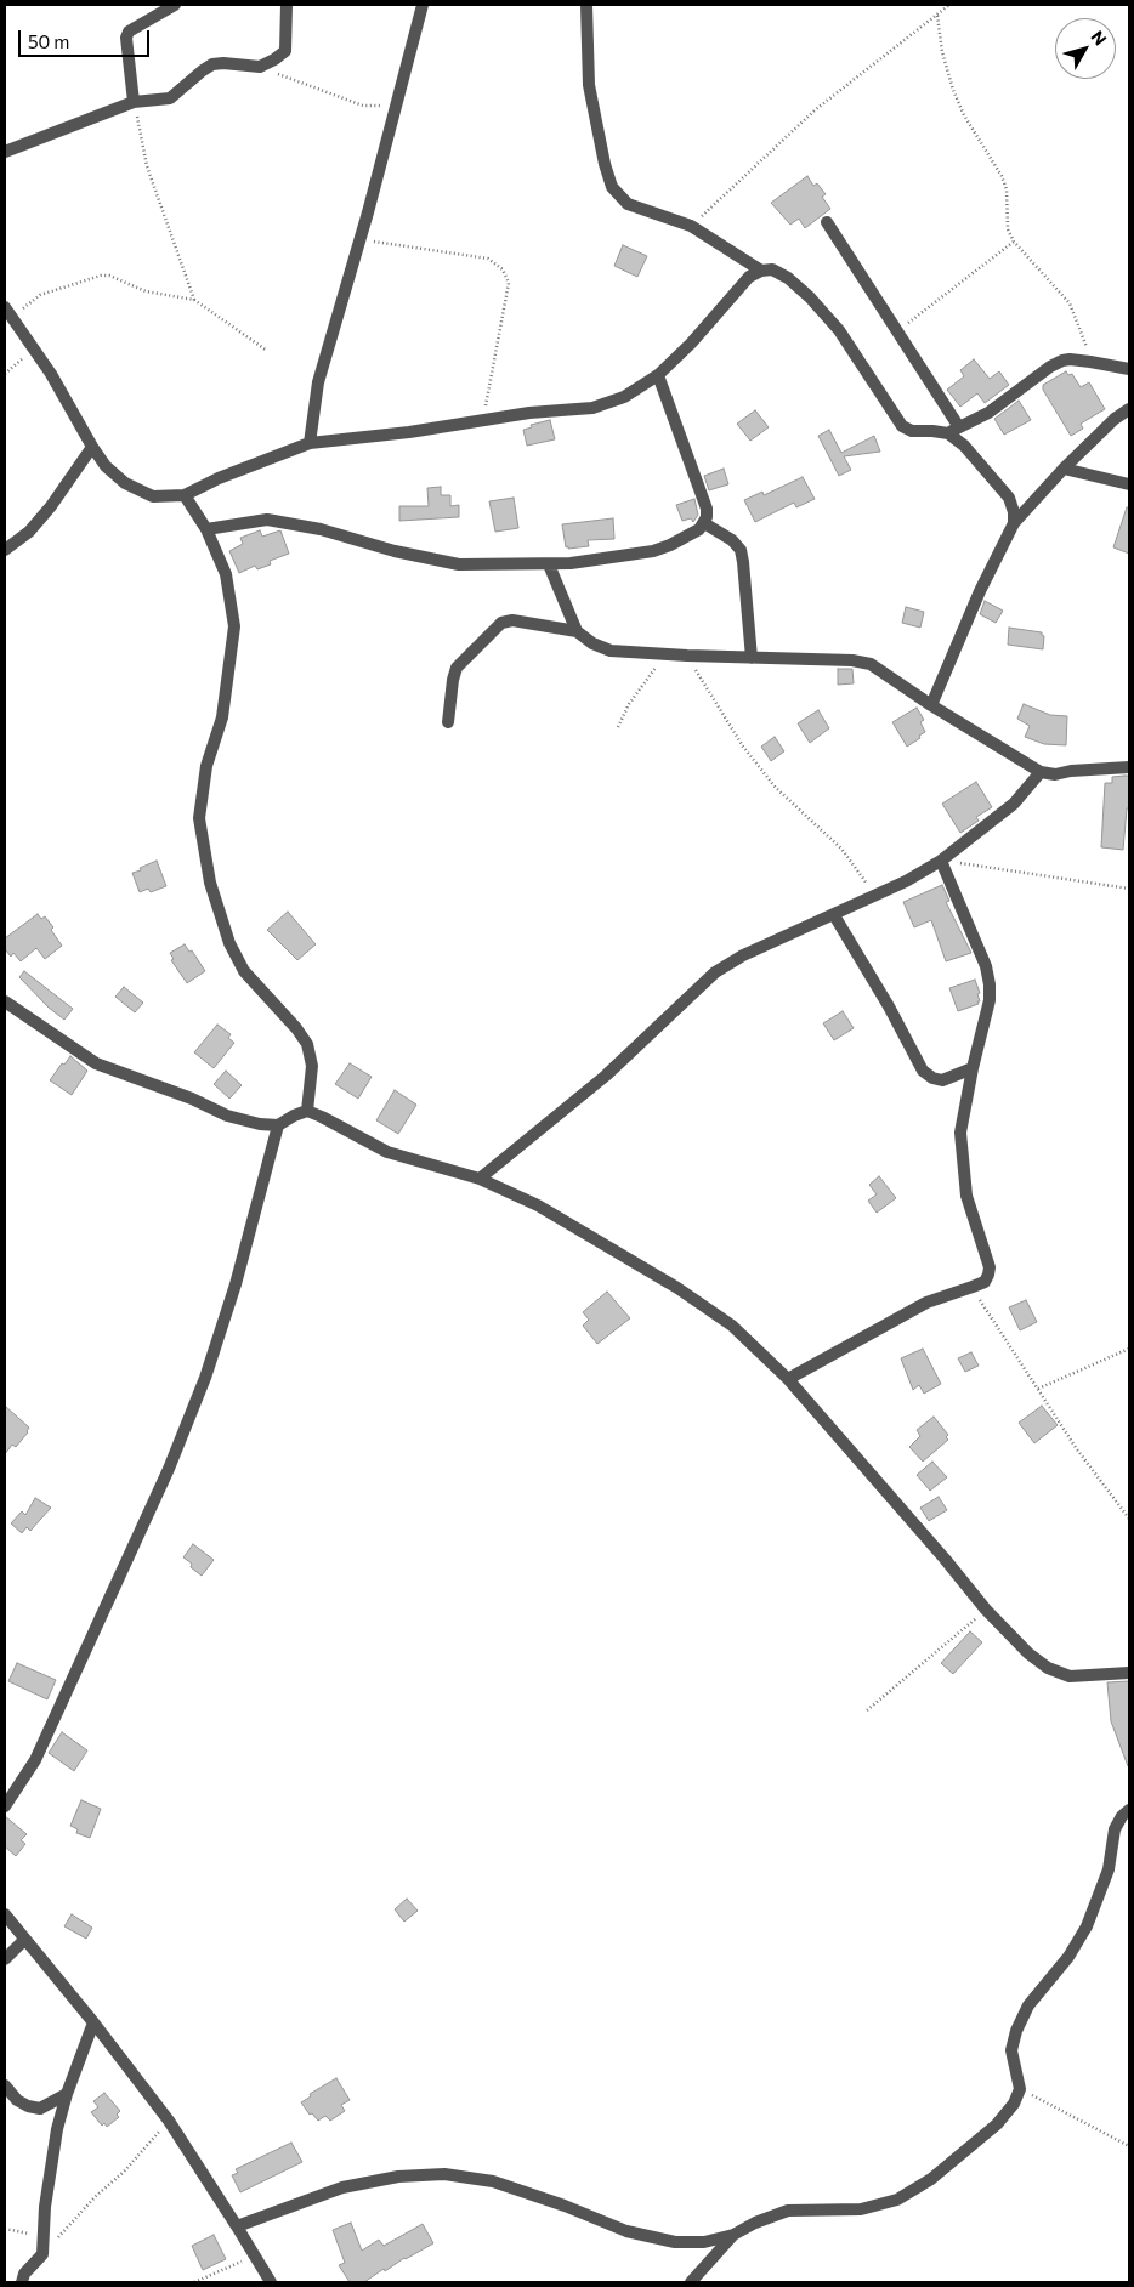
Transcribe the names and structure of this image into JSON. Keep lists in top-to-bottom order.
{
  "scale_bar": "50 m",
  "north": "top right"
}
